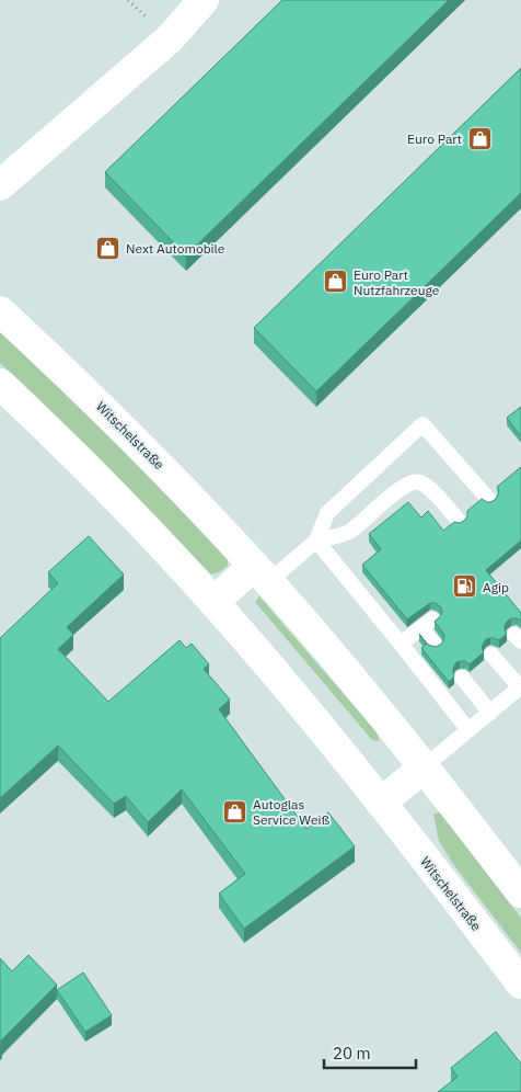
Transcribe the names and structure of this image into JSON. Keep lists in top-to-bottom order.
{
  "streets": {
    "street": ["Witschelstraße"]
  },
  "places": {
    "shop": [
      "Euro Part",
      "Next Automobile",
      "Euro Part Nutzfahrzeuge",
      "Autoglas Service Weiß"
    ],
    "fuel station": ["Agip"]
  },
  "scale_bar": "20 m"
}
